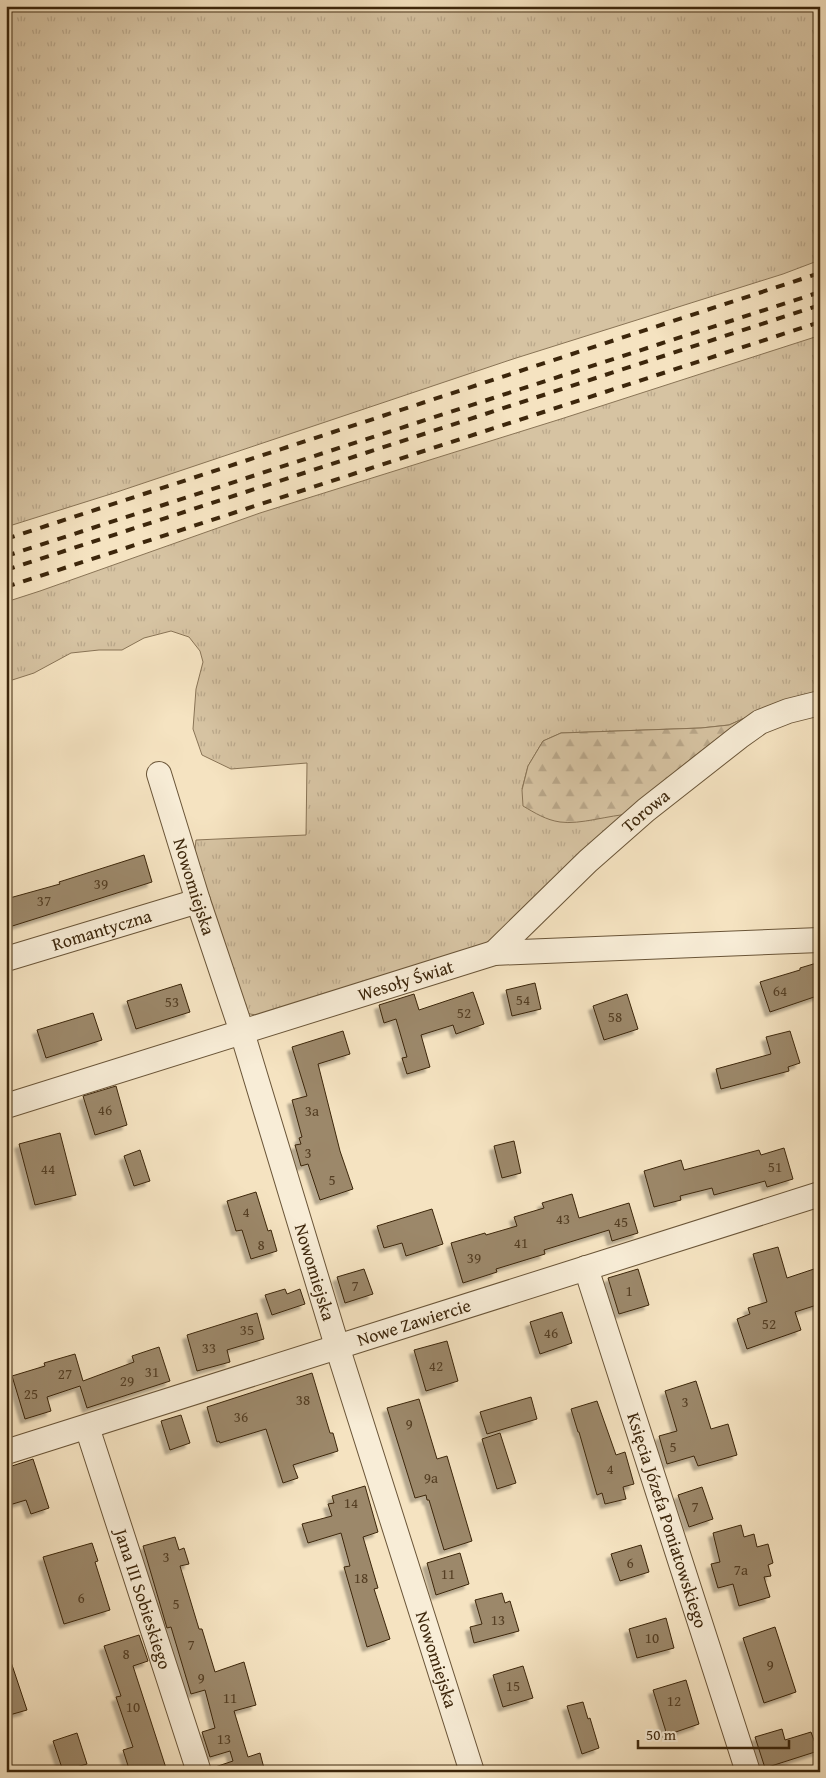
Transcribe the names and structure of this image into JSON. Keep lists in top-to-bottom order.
{
  "streets": {
    "street": [
      "Torowa",
      "Nowomiejska",
      "Romantyczna",
      "Wesoły Świat",
      "Nowe Zawiercie",
      "Księcia Józefa Poniatowskiego",
      "Jana III Sobieskiego"
    ]
  },
  "crossings": [
    ["Torowa", "Wesoły Świat"],
    ["Nowomiejska", "Romantyczna"],
    ["Nowomiejska", "Wesoły Świat"],
    ["Nowomiejska", "Nowe Zawiercie"],
    ["Nowe Zawiercie", "Księcia Józefa Poniatowskiego"],
    ["Nowe Zawiercie", "Jana III Sobieskiego"]
  ],
  "house_numbers": [
    "39",
    "37",
    "64",
    "54",
    "53",
    "52",
    "58",
    "46",
    "3a",
    "3",
    "51",
    "44",
    "5",
    "4",
    "43",
    "45",
    "41",
    "8",
    "39",
    "7",
    "1",
    "52",
    "35",
    "46",
    "33",
    "42",
    "31",
    "27",
    "29",
    "25",
    "38",
    "3",
    "36",
    "9",
    "5",
    "4",
    "9a",
    "14",
    "7",
    "3",
    "6",
    "7a",
    "11",
    "18",
    "6",
    "5",
    "13",
    "10",
    "7",
    "8",
    "9",
    "9",
    "15",
    "11",
    "12",
    "10",
    "13"
  ],
  "scale_bar": "50 m"
}
